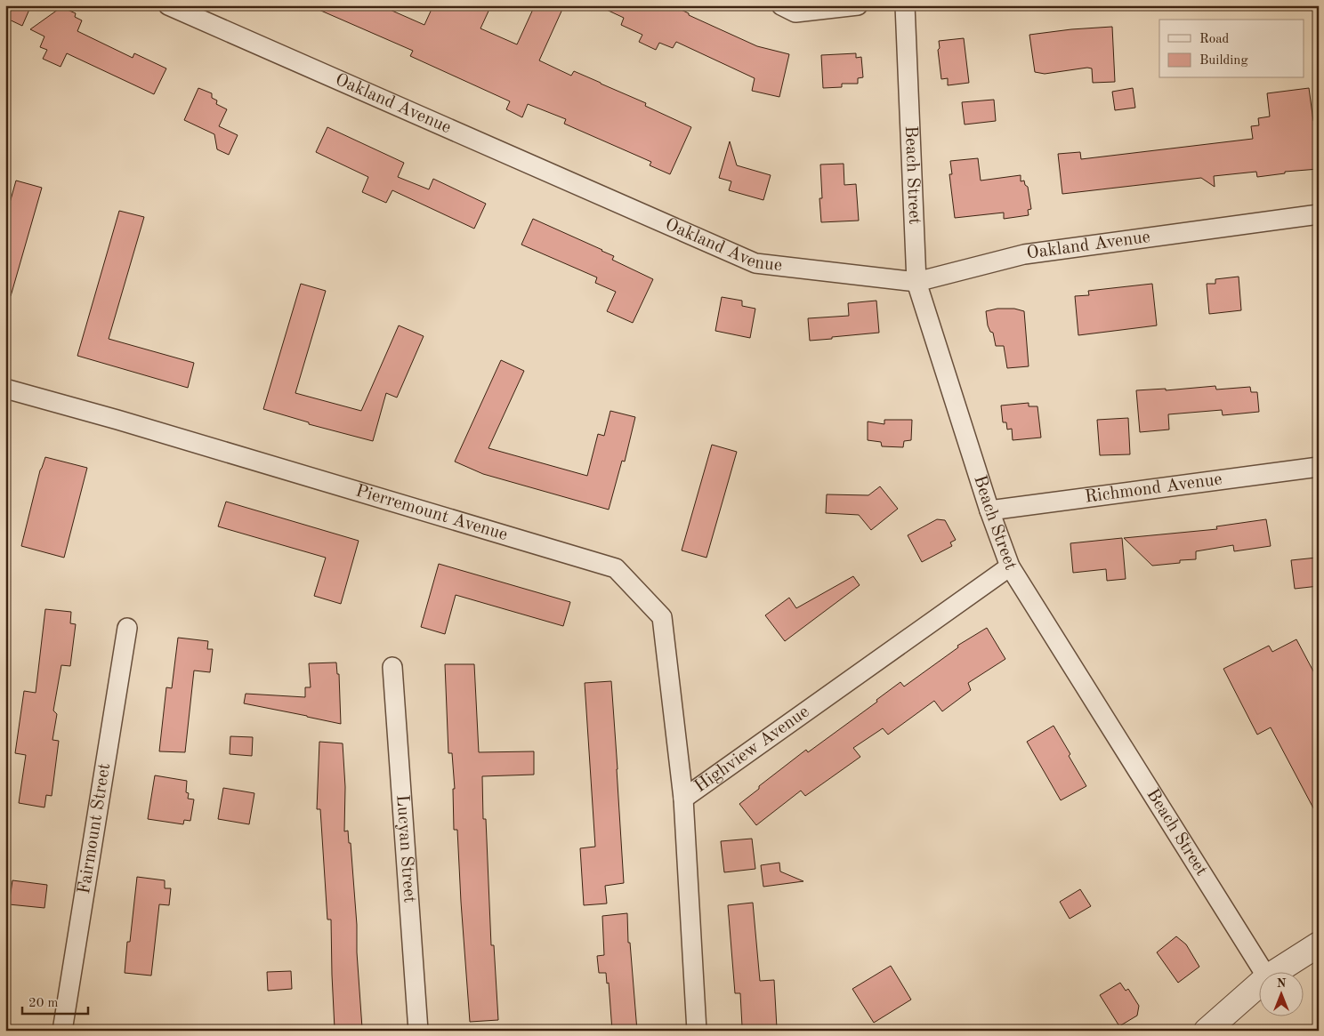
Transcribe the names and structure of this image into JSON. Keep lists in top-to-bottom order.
{
  "streets": {
    "street": [
      "Oakland Avenue",
      "Beach Street",
      "Richmond Avenue",
      "Pierremount Avenue",
      "Highview Avenue",
      "Fairmount Street",
      "Lucyan Street"
    ]
  },
  "crossings": [
    ["Oakland Avenue", "Beach Street"],
    ["Beach Street", "Richmond Avenue"],
    ["Beach Street", "Highview Avenue"],
    ["Pierremount Avenue", "Highview Avenue"]
  ],
  "legend": ["Road", "Building"],
  "scale_bar": "20 m",
  "north": "top"
}
